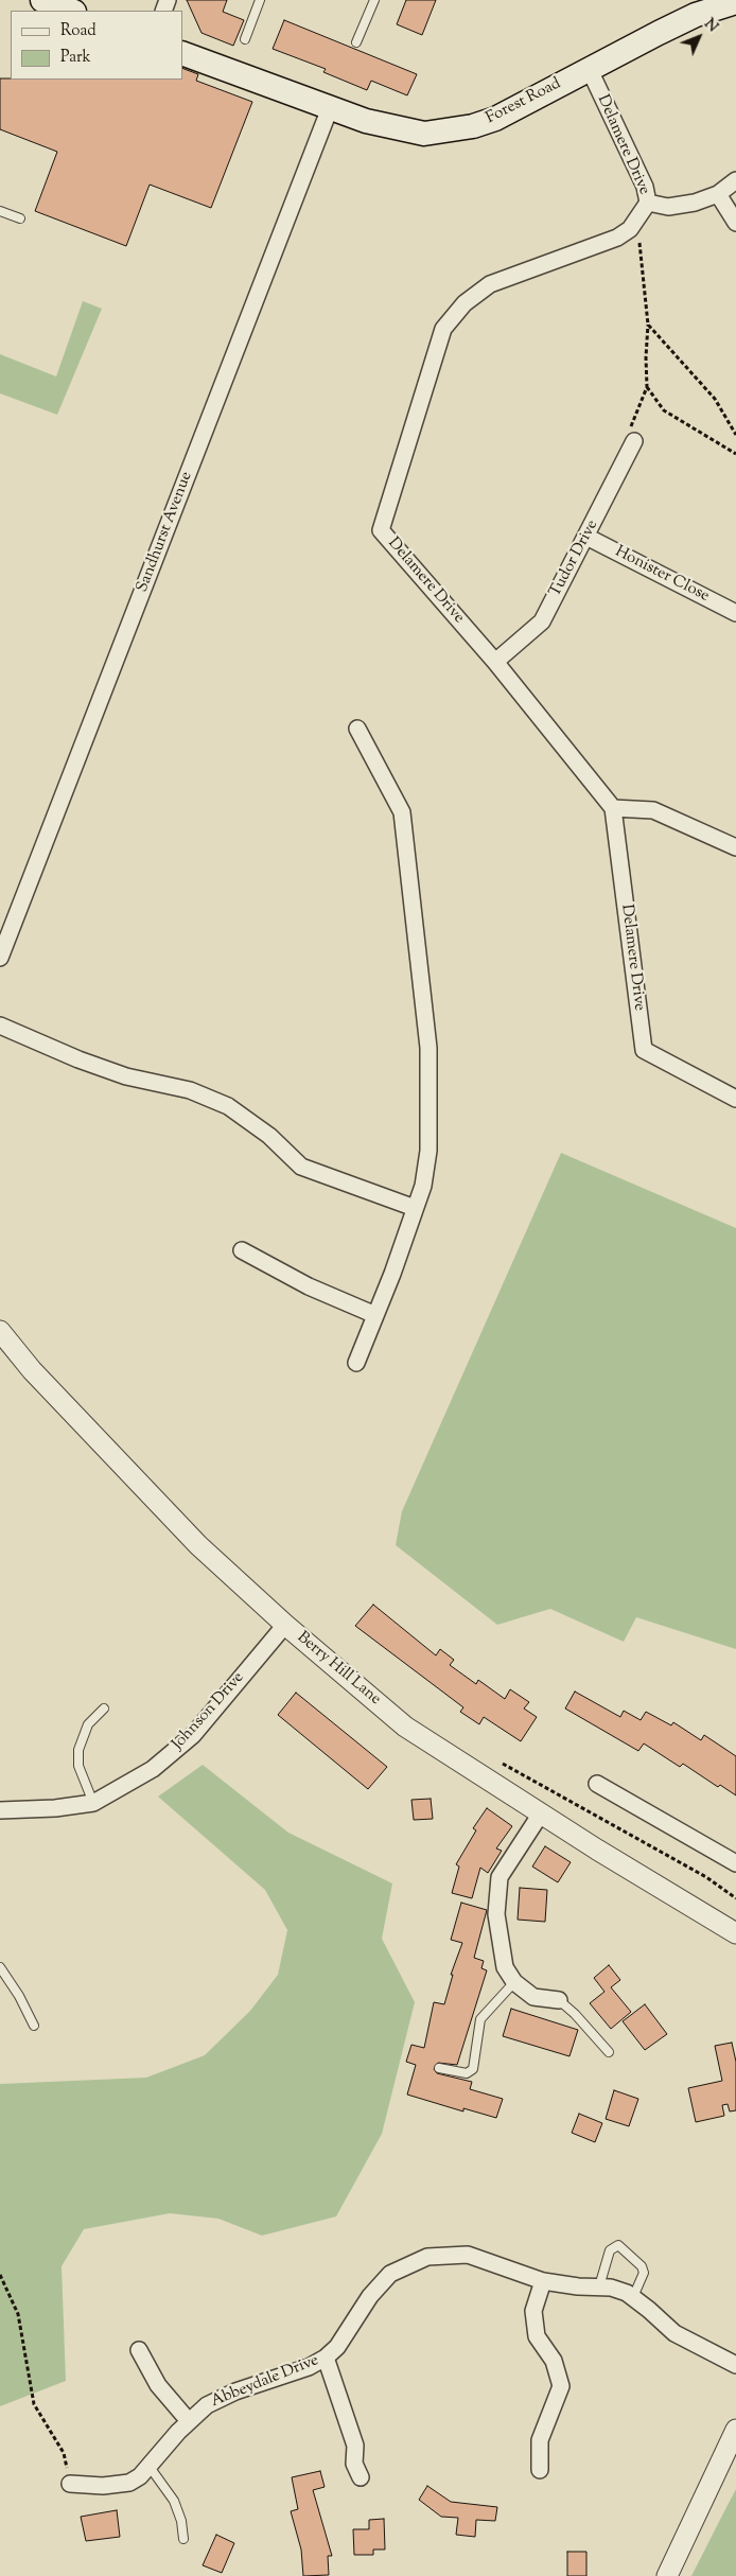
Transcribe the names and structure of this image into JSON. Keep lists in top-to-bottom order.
{
  "streets": {
    "main road": ["Forest Road"],
    "street": [
      "Delamere Drive",
      "Sandhurst Avenue",
      "Tudor Drive",
      "Honister Close",
      "Berry Hill Lane",
      "Johnson Drive",
      "Abbeydale Drive"
    ]
  },
  "crossings": [
    ["Forest Road", "Delamere Drive"],
    ["Forest Road", "Sandhurst Avenue"],
    ["Delamere Drive", "Tudor Drive"],
    ["Tudor Drive", "Honister Close"],
    ["Berry Hill Lane", "Johnson Drive"]
  ],
  "legend": ["Road", "Park"],
  "north": "top right"
}
